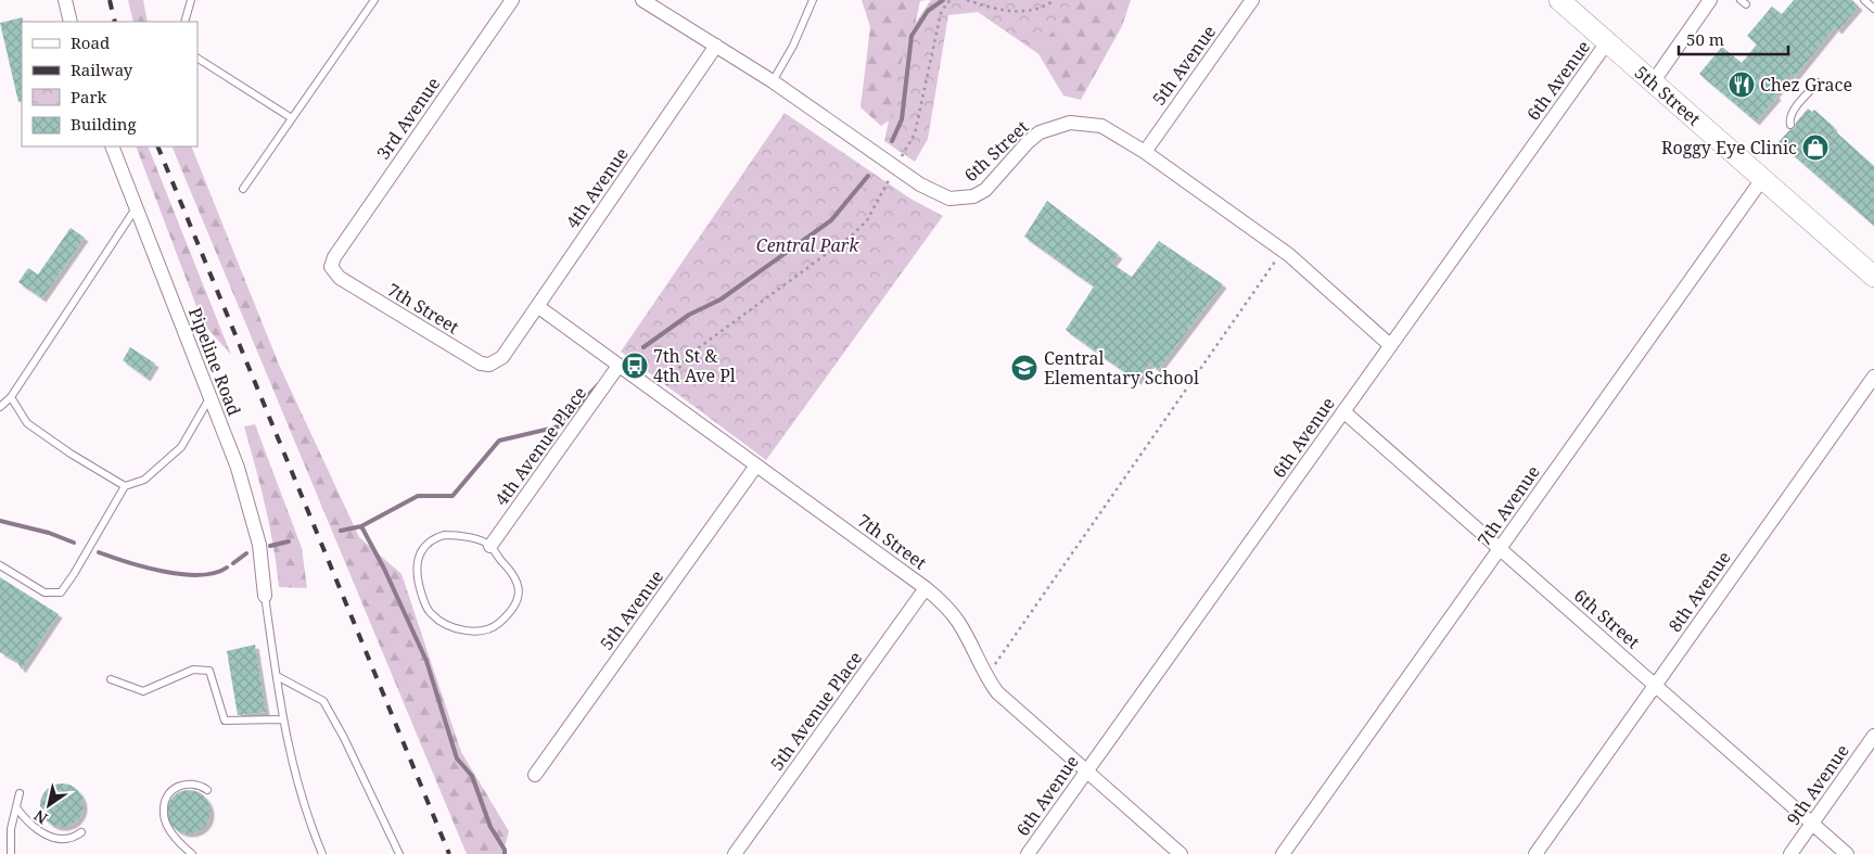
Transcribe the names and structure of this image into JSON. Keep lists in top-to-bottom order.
{
  "streets": {
    "street": [
      "5th Avenue",
      "6th Avenue",
      "5th Street",
      "3rd Avenue",
      "6th Street",
      "4th Avenue",
      "7th Street",
      "Pipeline Road",
      "4th Avenue Place",
      "7th Avenue",
      "8th Avenue",
      "5th Avenue Place",
      "9th Avenue"
    ]
  },
  "crossings": [
    ["5th Avenue", "6th Street"],
    ["5th Avenue", "7th Street"],
    ["6th Avenue", "5th Street"],
    ["6th Avenue", "6th Street"],
    ["6th Avenue", "7th Street"],
    ["5th Street", "7th Avenue"],
    ["3rd Avenue", "7th Street"],
    ["6th Street", "4th Avenue"],
    ["6th Street", "7th Avenue"],
    ["6th Street", "8th Avenue"],
    ["6th Street", "9th Avenue"],
    ["4th Avenue", "7th Street"],
    ["7th Street", "4th Avenue Place"],
    ["7th Street", "5th Avenue Place"]
  ],
  "parks": ["Central Park"],
  "places": {
    "restaurant": ["Chez Grace"],
    "shop": ["Roggy Eye Clinic"],
    "bus stop": ["7th St & 4th Ave Pl"],
    "school or university": ["Central Elementary School"]
  },
  "legend": [
    "Road",
    "Railway",
    "Park",
    "Building"
  ],
  "scale_bar": "50 m",
  "north": "bottom left"
}
